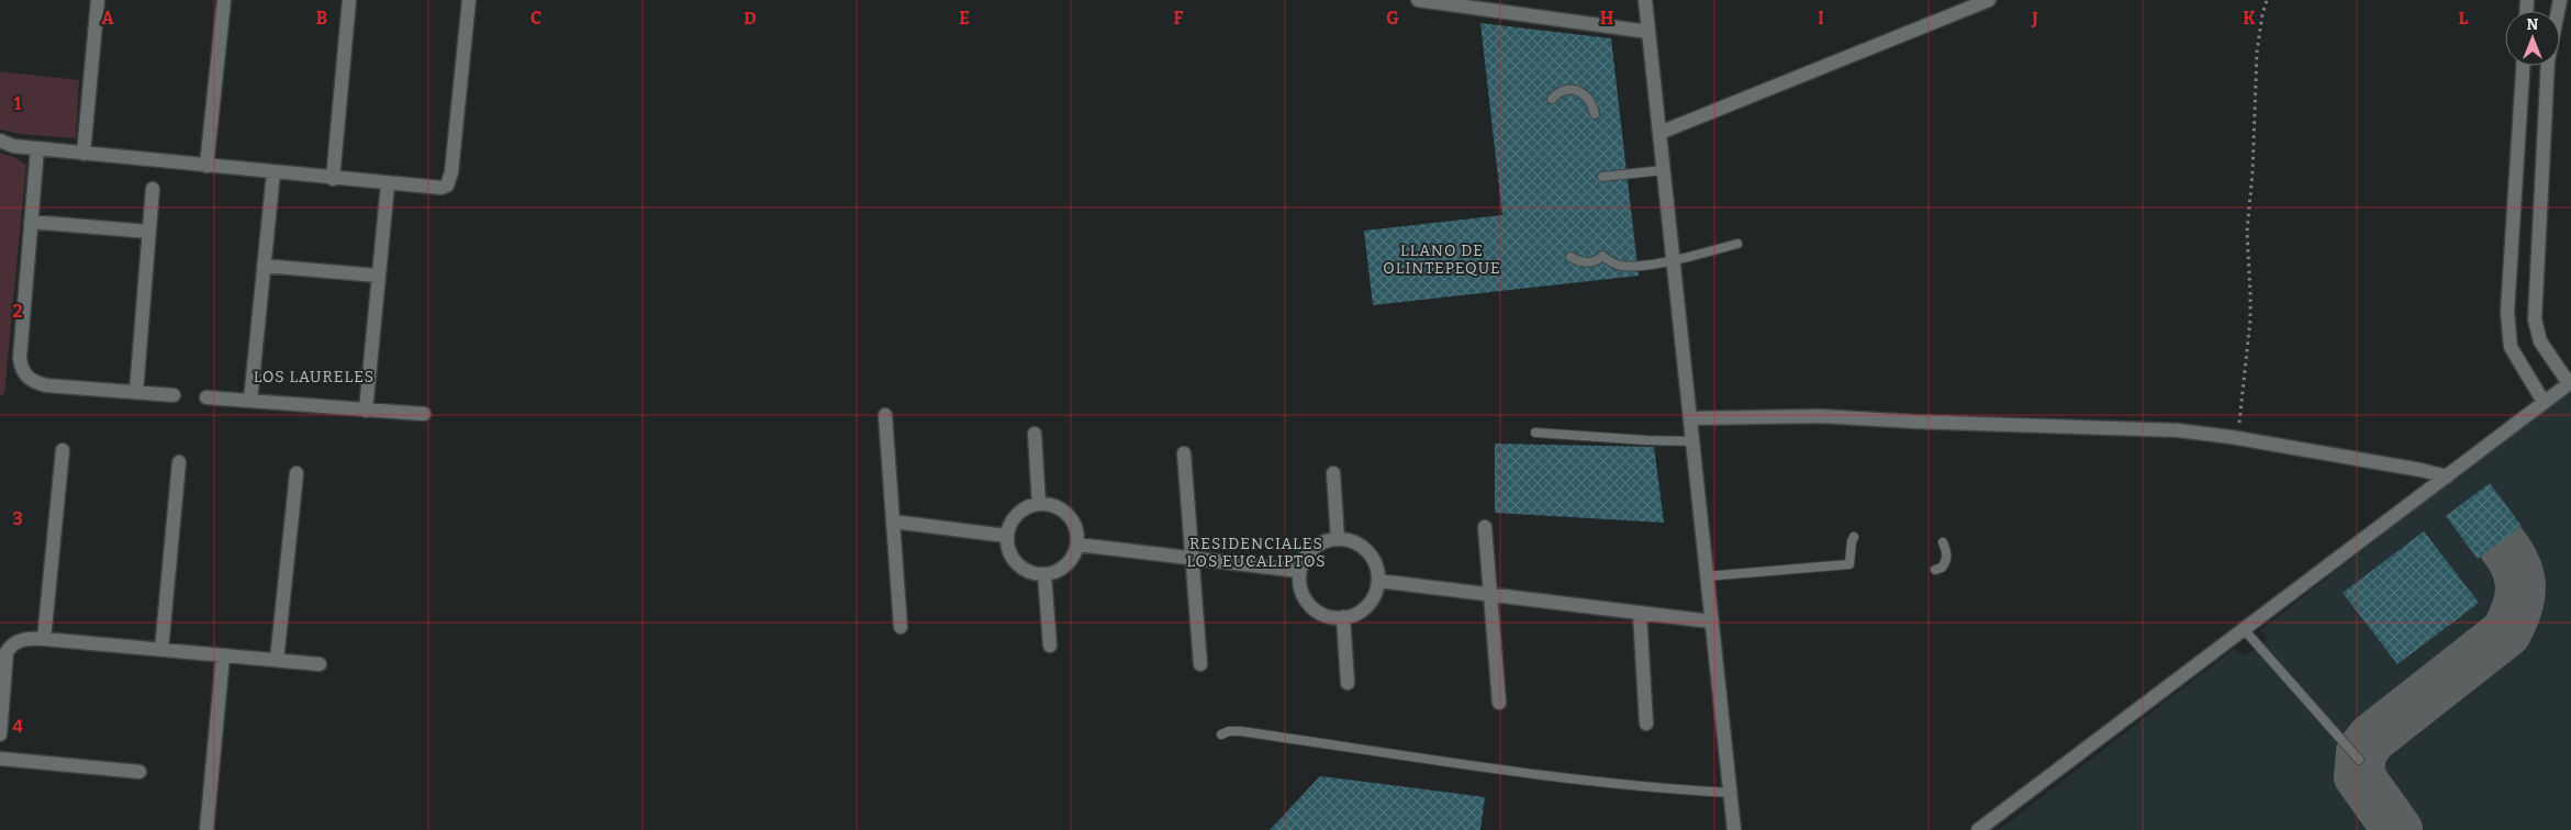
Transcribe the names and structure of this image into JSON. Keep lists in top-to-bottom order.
{
  "districts": ["LLANO DE OLINTEPEQUE", "LOS LAURELES", "RESIDENCIALES LOS EUCALIPTOS"],
  "north": "top",
  "grid": {
    "columns": [
      "A",
      "B",
      "C",
      "D",
      "E",
      "F",
      "G",
      "H",
      "I",
      "J",
      "K",
      "L"
    ],
    "rows": [
      "1",
      "2",
      "3",
      "4"
    ]
  }
}
